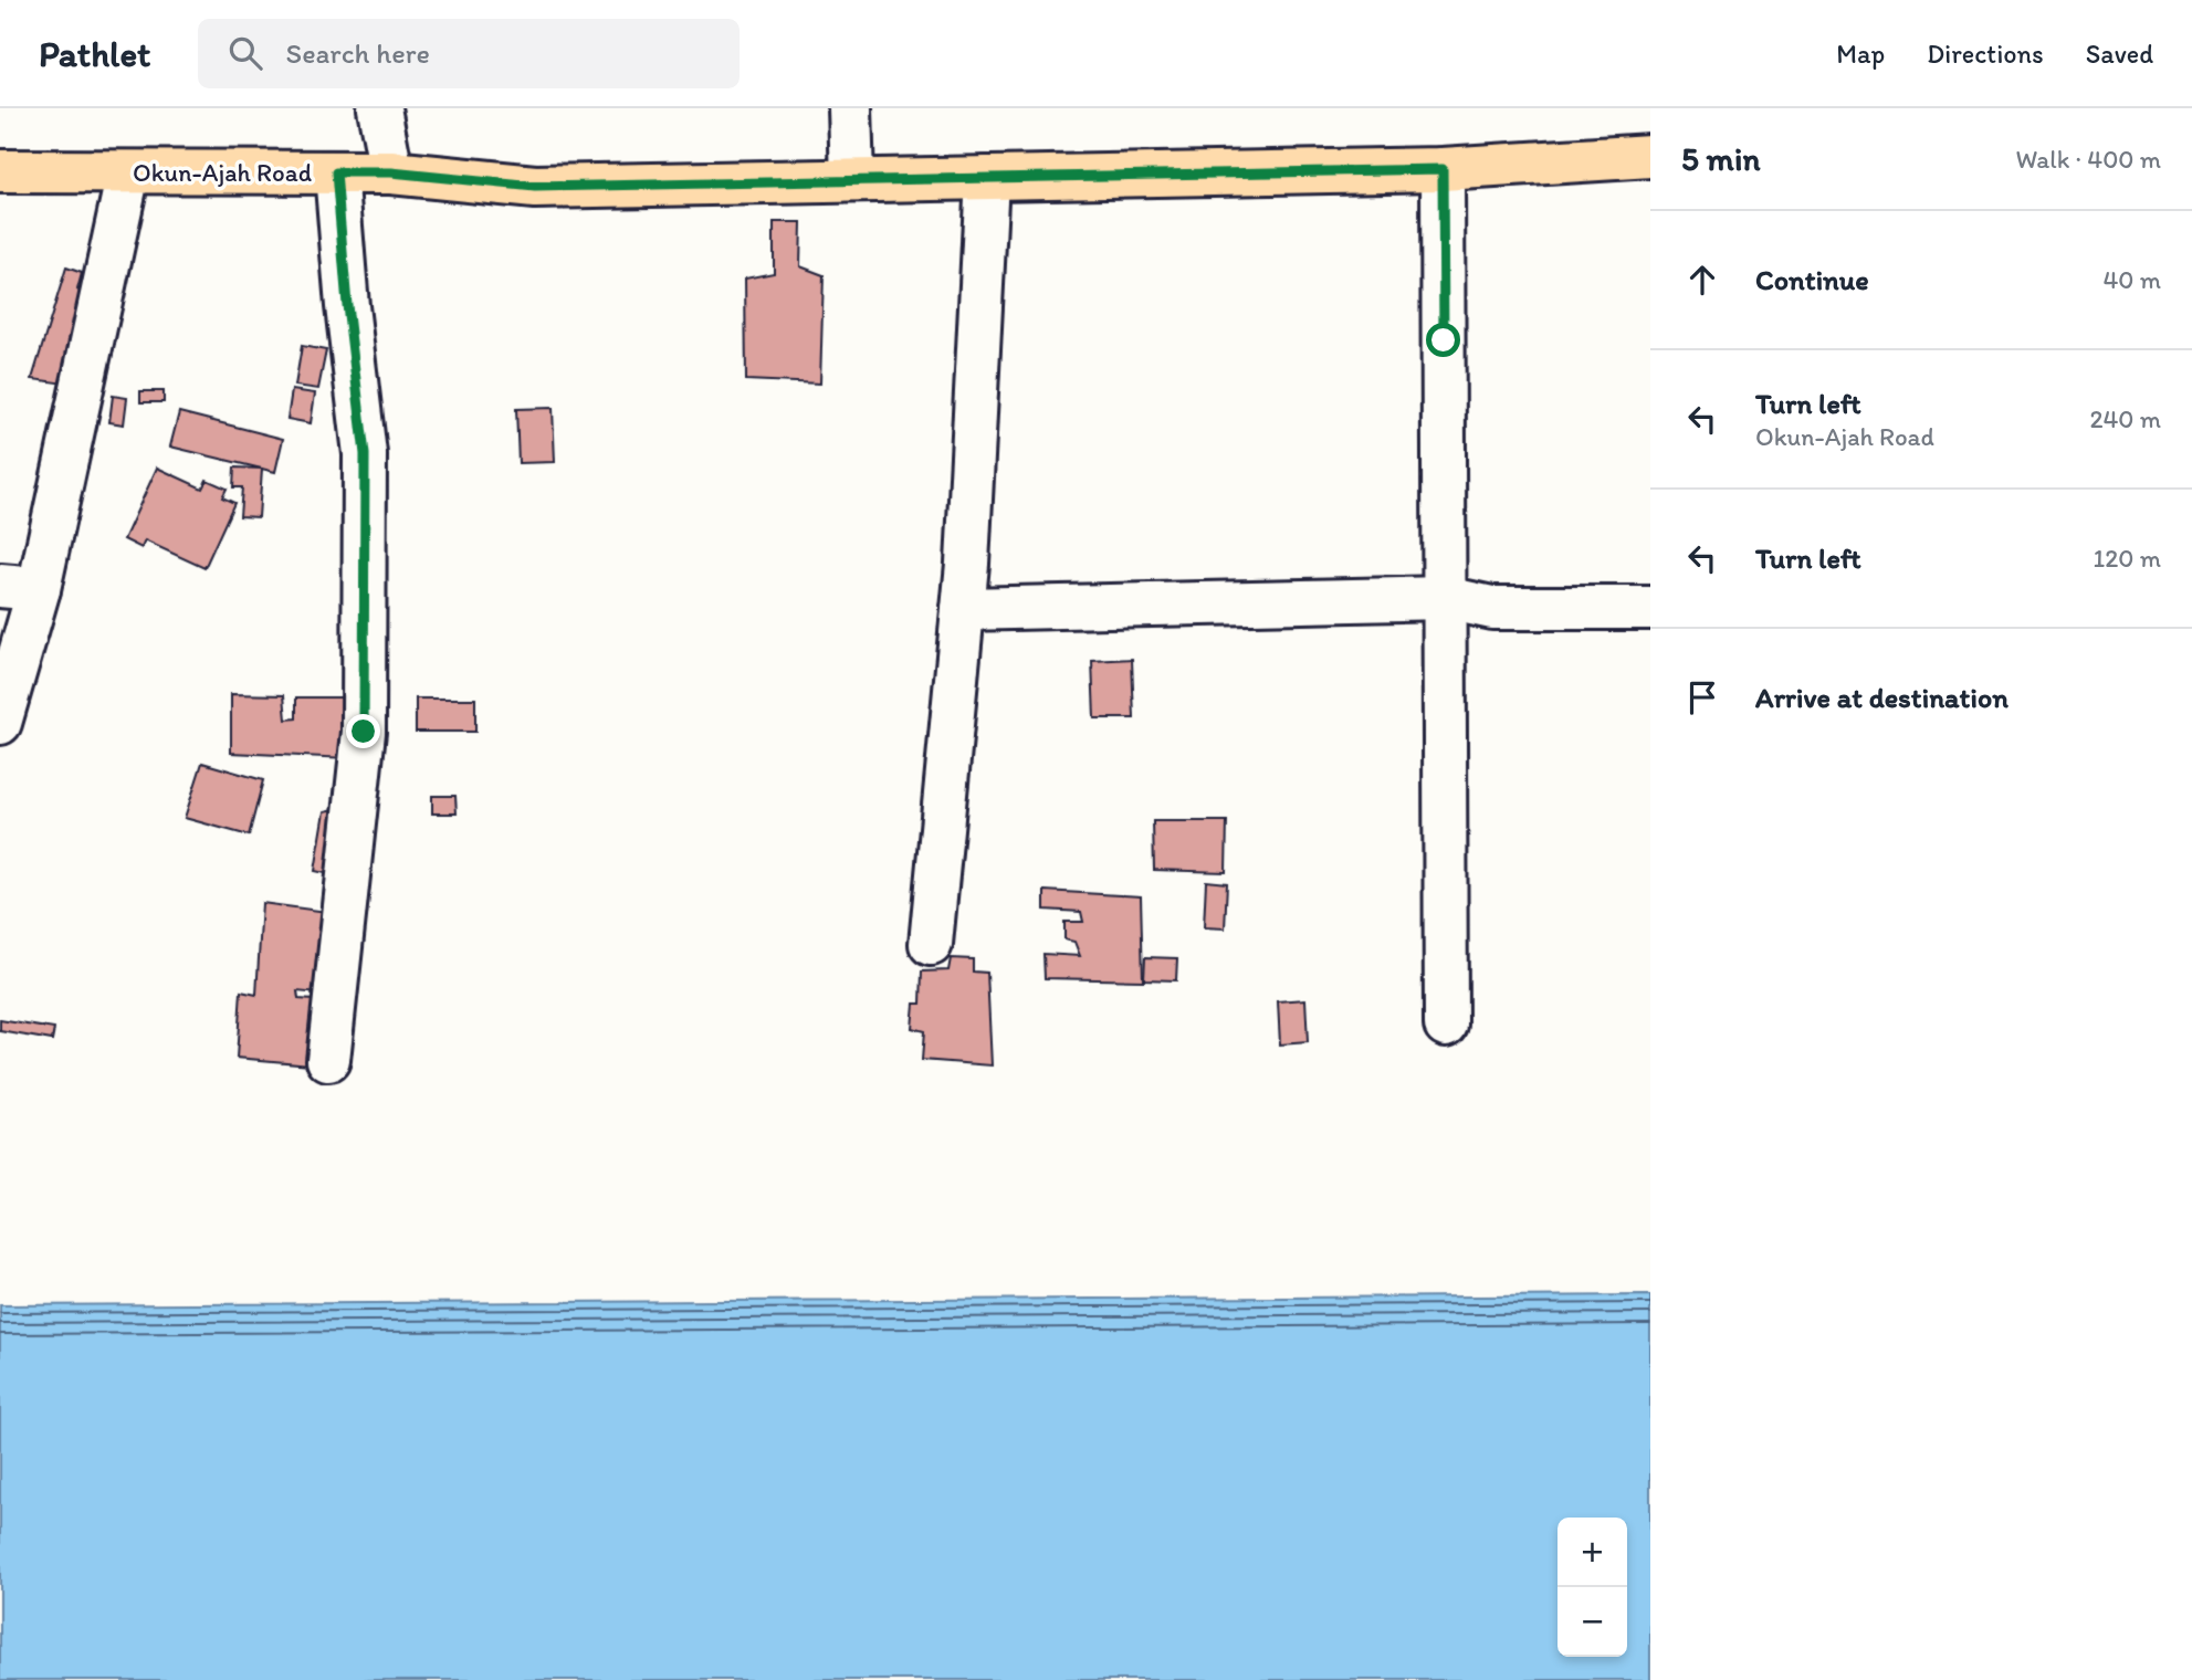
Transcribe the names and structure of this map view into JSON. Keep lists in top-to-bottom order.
{
  "streets": {
    "main road": ["Okun-Ajah Road"]
  },
  "page": {
    "header": "Pathlet",
    "search": "Search here",
    "nav": ["Map", "Directions", "Saved"],
    "heading": ["5 min", "Walk · 400 m"],
    "list": [
      ["Continue", "40 m"],
      ["Turn left", "Okun-Ajah Road", "240 m"],
      ["Turn left", "120 m"],
      "Arrive at destination"
    ],
    "map_buttons": ["+", "−"]
  }
}
